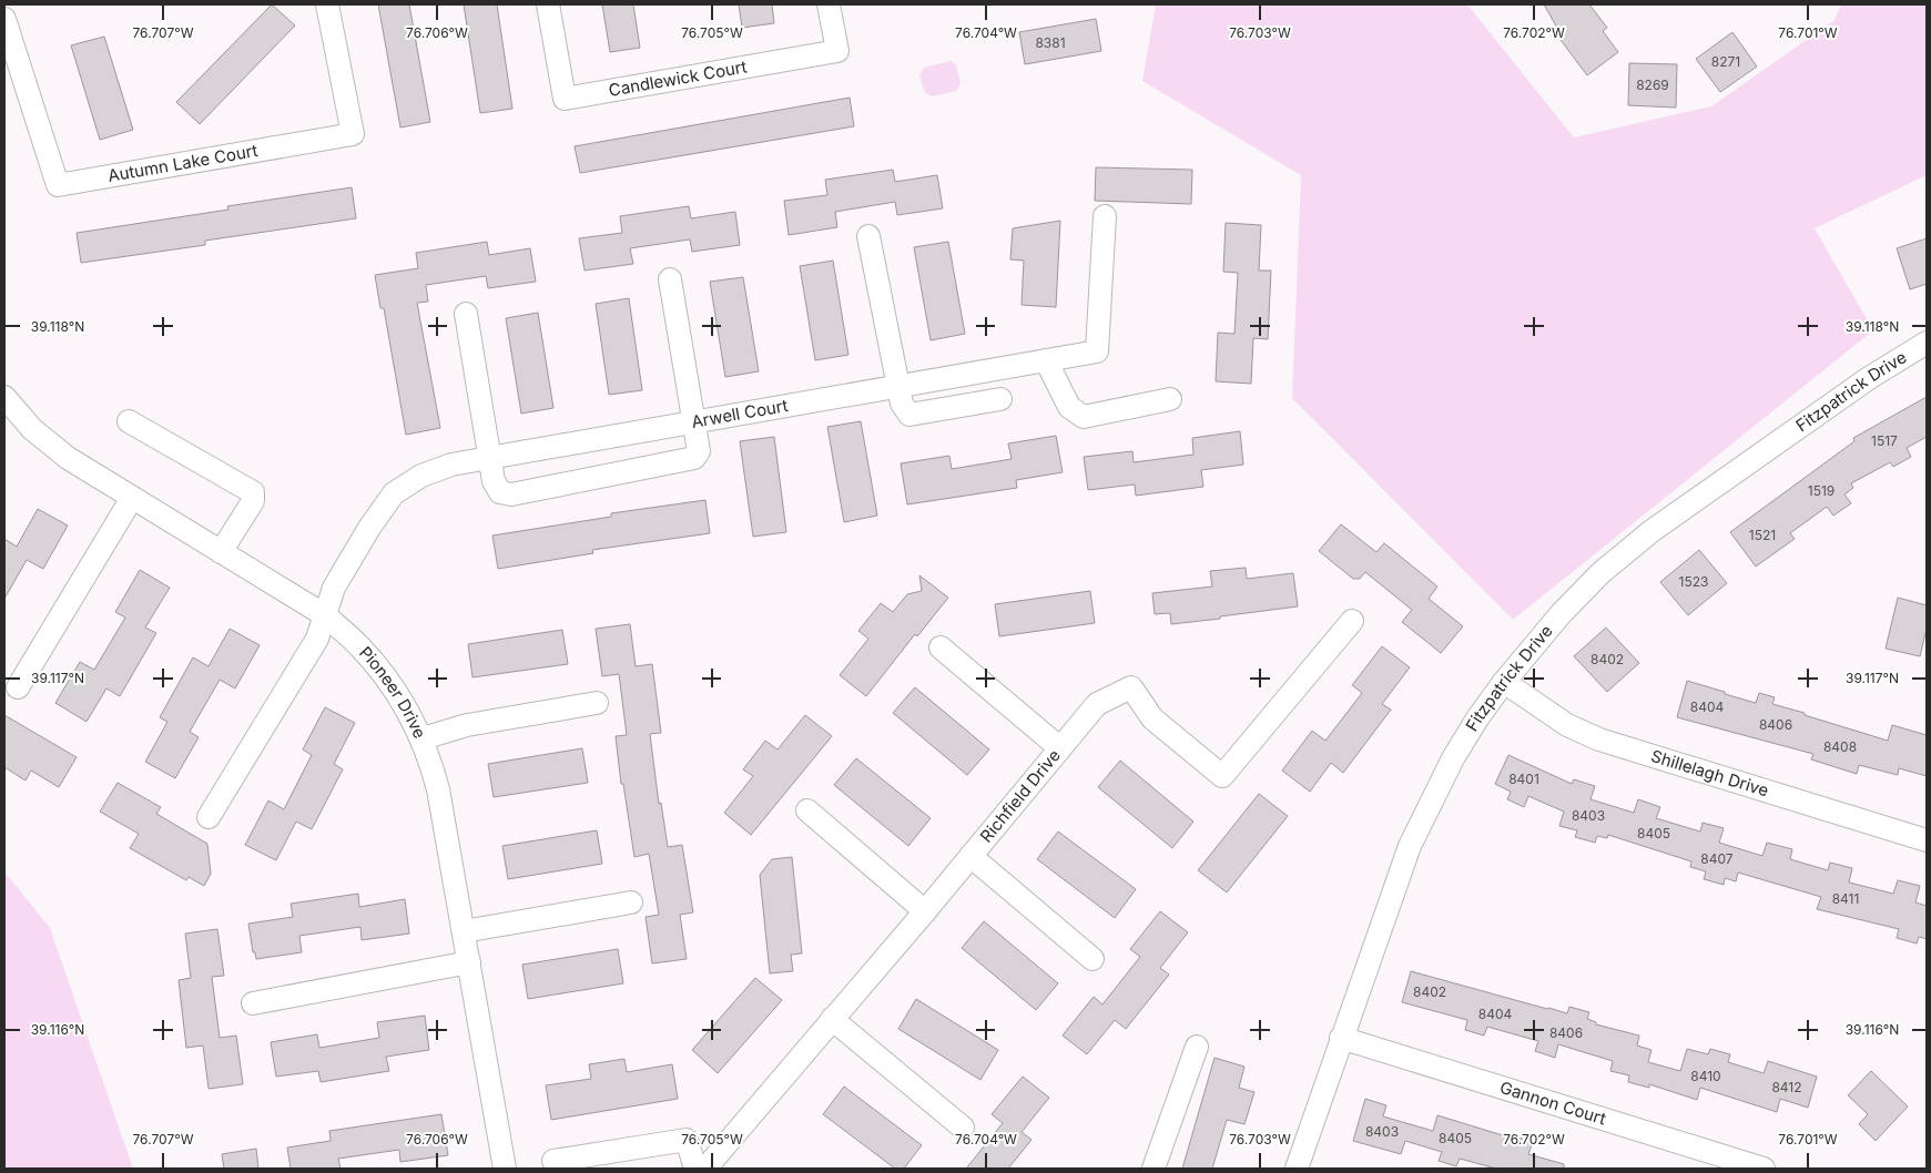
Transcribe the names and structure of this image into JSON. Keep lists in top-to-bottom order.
{
  "streets": {
    "street": [
      "Candlewick Court",
      "Autumn Lake Court",
      "Fitzpatrick Drive",
      "Arwell Court",
      "Pioneer Drive",
      "Shillelagh Drive",
      "Richfield Drive",
      "Gannon Court"
    ]
  },
  "crossings": [
    ["Fitzpatrick Drive", "Shillelagh Drive"],
    ["Fitzpatrick Drive", "Gannon Court"],
    ["Arwell Court", "Pioneer Drive"]
  ],
  "house_numbers": [
    "8381",
    "8271",
    "8269",
    "1517",
    "1519",
    "1521",
    "1523",
    "8402",
    "8404",
    "8406",
    "8408",
    "8401",
    "8403",
    "8405",
    "8407",
    "8411",
    "8402",
    "8404",
    "8406",
    "8410",
    "8412",
    "8403",
    "8405"
  ],
  "coordinates": [
    "76.707°W",
    "76.706°W",
    "76.705°W",
    "76.704°W",
    "76.703°W",
    "76.702°W",
    "76.701°W",
    "39.118°N",
    "39.117°N",
    "39.116°N"
  ]
}
